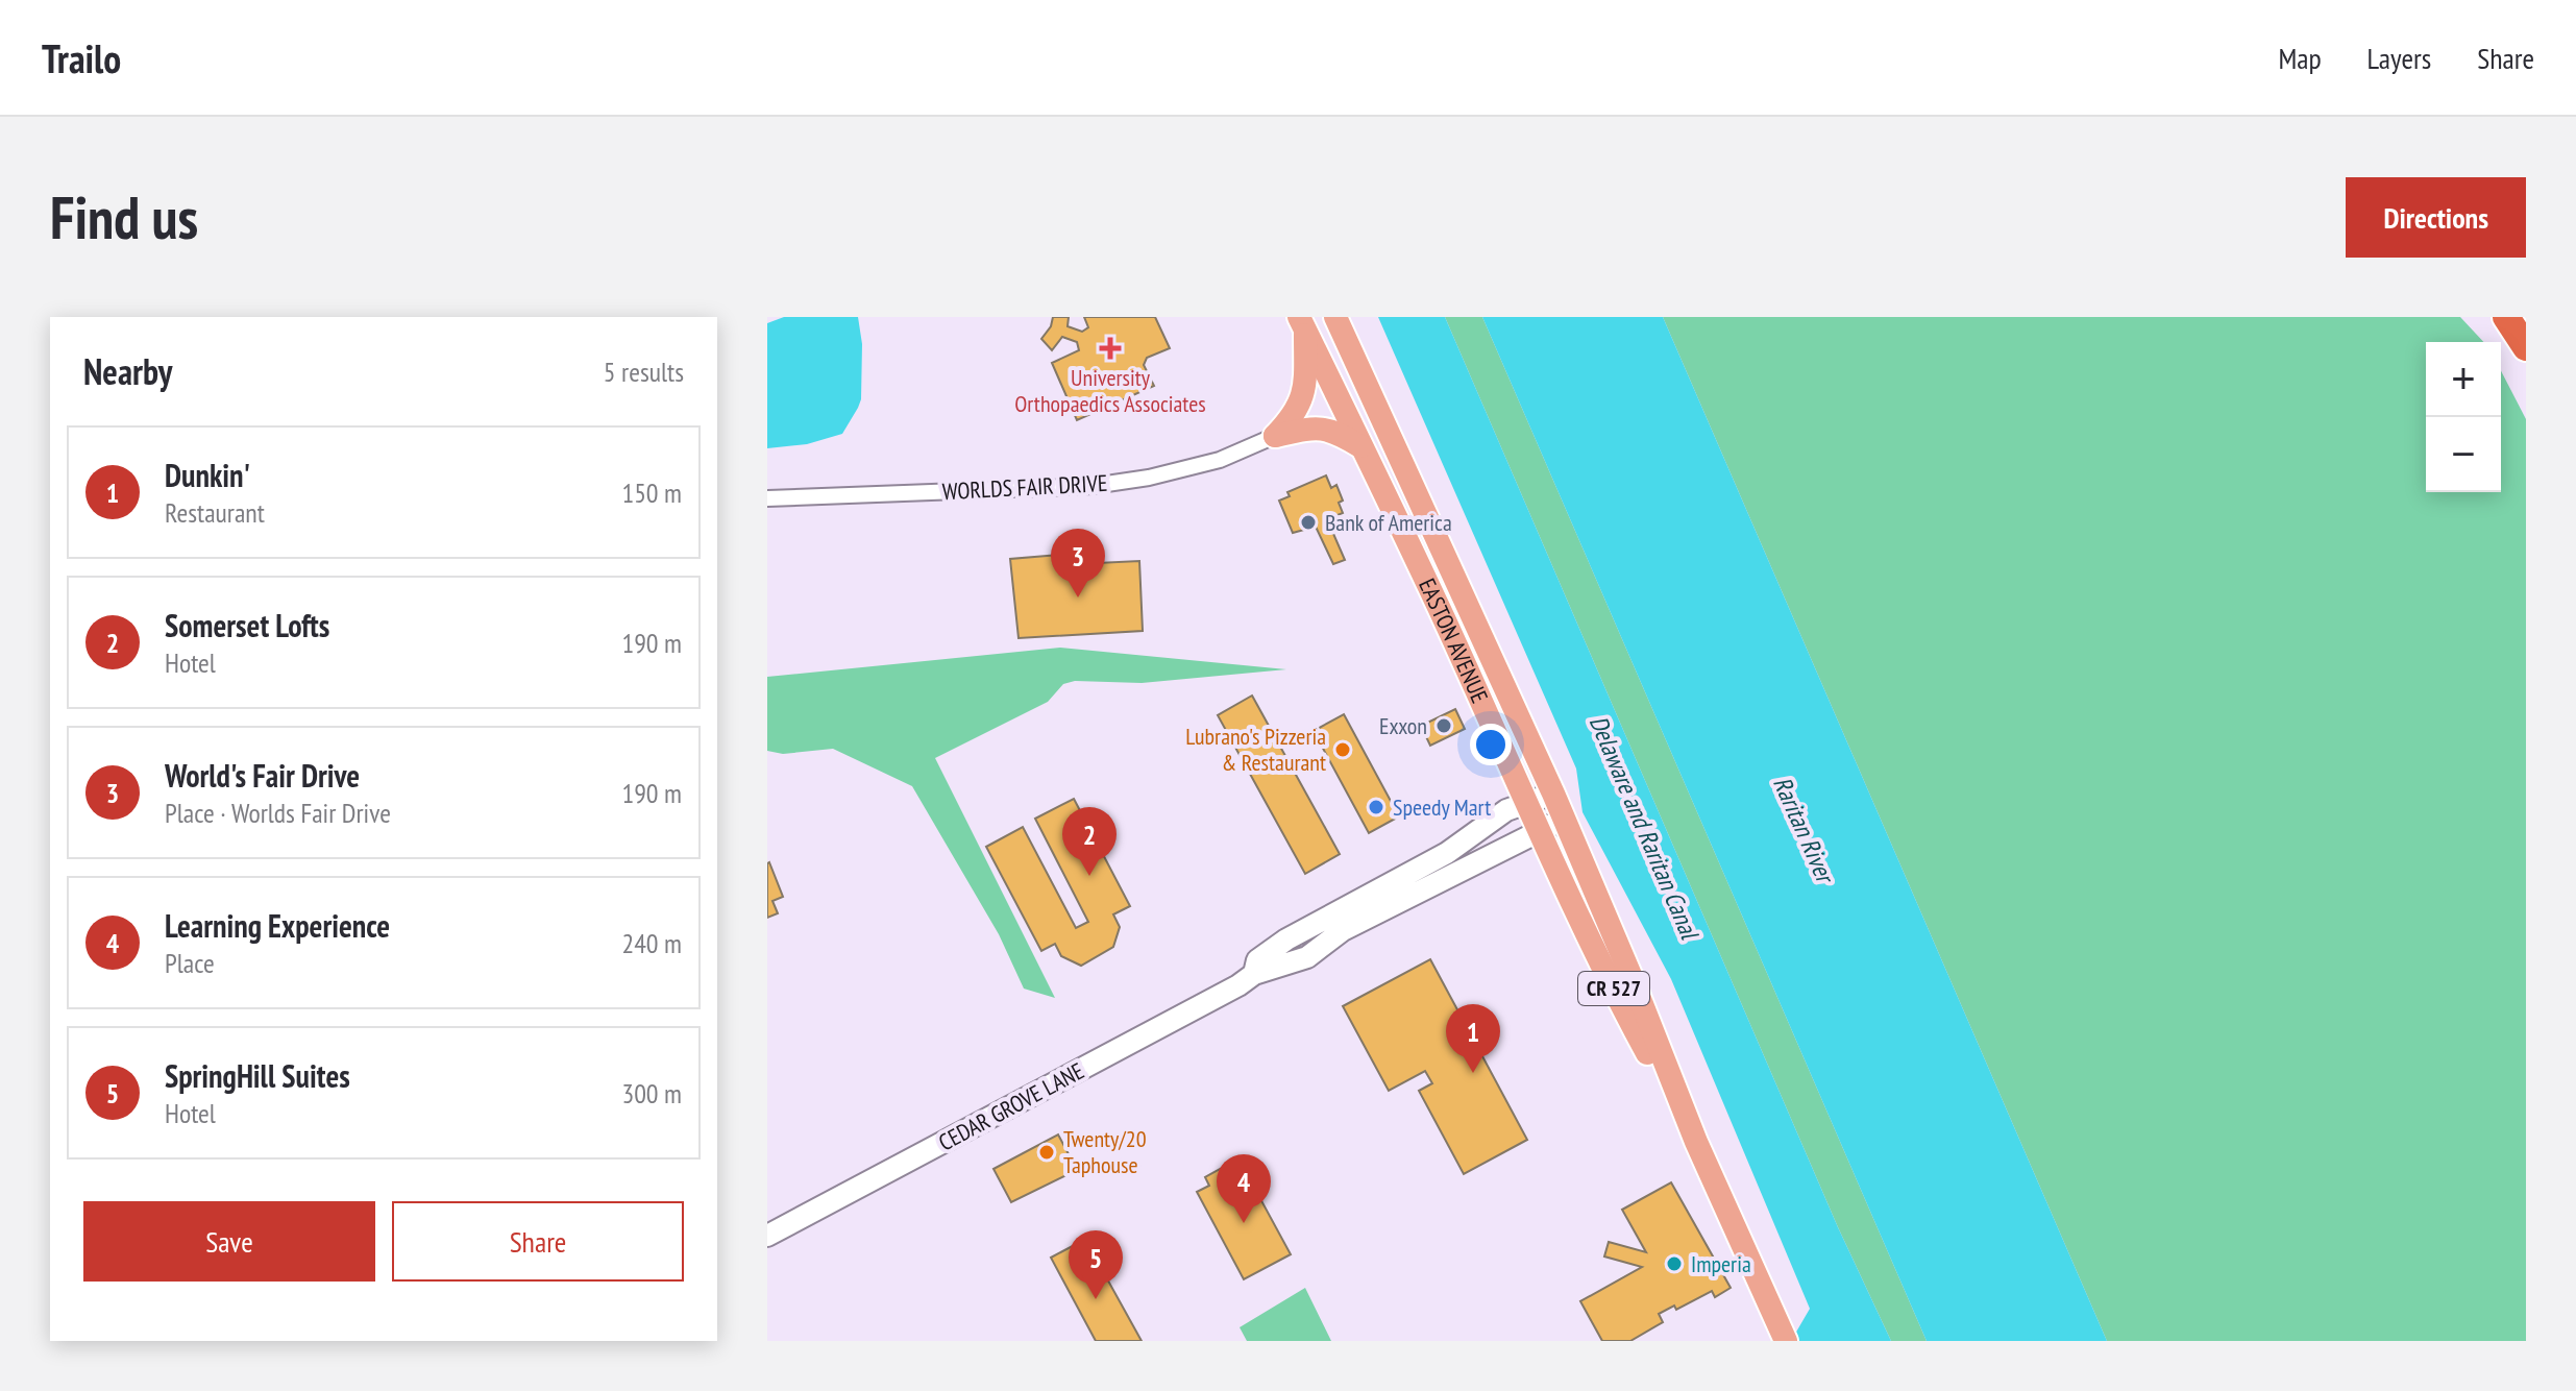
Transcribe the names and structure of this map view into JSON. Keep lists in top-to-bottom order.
{
  "streets": {
    "main road": ["EASTON AVENUE", "CR 527", "CEDAR GROVE LANE"],
    "street": ["WORLDS FAIR DRIVE"]
  },
  "crossings": [
    ["EASTON AVENUE", "CEDAR GROVE LANE"]
  ],
  "water": ["Delaware and Raritan Canal", "Raritan River"],
  "places": {
    "health": ["University Orthopaedics Associates"],
    "other": [
      "Bank of America",
      "Exxon",
      "Lubrano's Pizzeria & Restaurant",
      "Speedy Mart",
      "Twenty/20 Taphouse",
      "Imperia"
    ]
  },
  "page": {
    "header": "Trailo",
    "nav": ["Map", "Layers", "Share"],
    "buttons": [
      "Directions",
      ["Save", "Share"]
    ],
    "title": "Find us",
    "heading": ["Nearby", "5 results"],
    "map_buttons": ["+", "−"],
    "list": [
      {
        "mark": "1",
        "name": "Dunkin'",
        "note": "Restaurant",
        "value": "150 m"
      },
      {
        "mark": "2",
        "name": "Somerset Lofts",
        "note": "Hotel",
        "value": "190 m"
      },
      {
        "mark": "3",
        "name": "World's Fair Drive",
        "note": "Place · Worlds Fair Drive",
        "value": "190 m"
      },
      {
        "mark": "4",
        "name": "Learning Experience",
        "note": "Place",
        "value": "240 m"
      },
      {
        "mark": "5",
        "name": "SpringHill Suites",
        "note": "Hotel",
        "value": "300 m"
      }
    ],
    "pins": [
      "3",
      "2",
      "1",
      "4",
      "5"
    ]
  }
}
